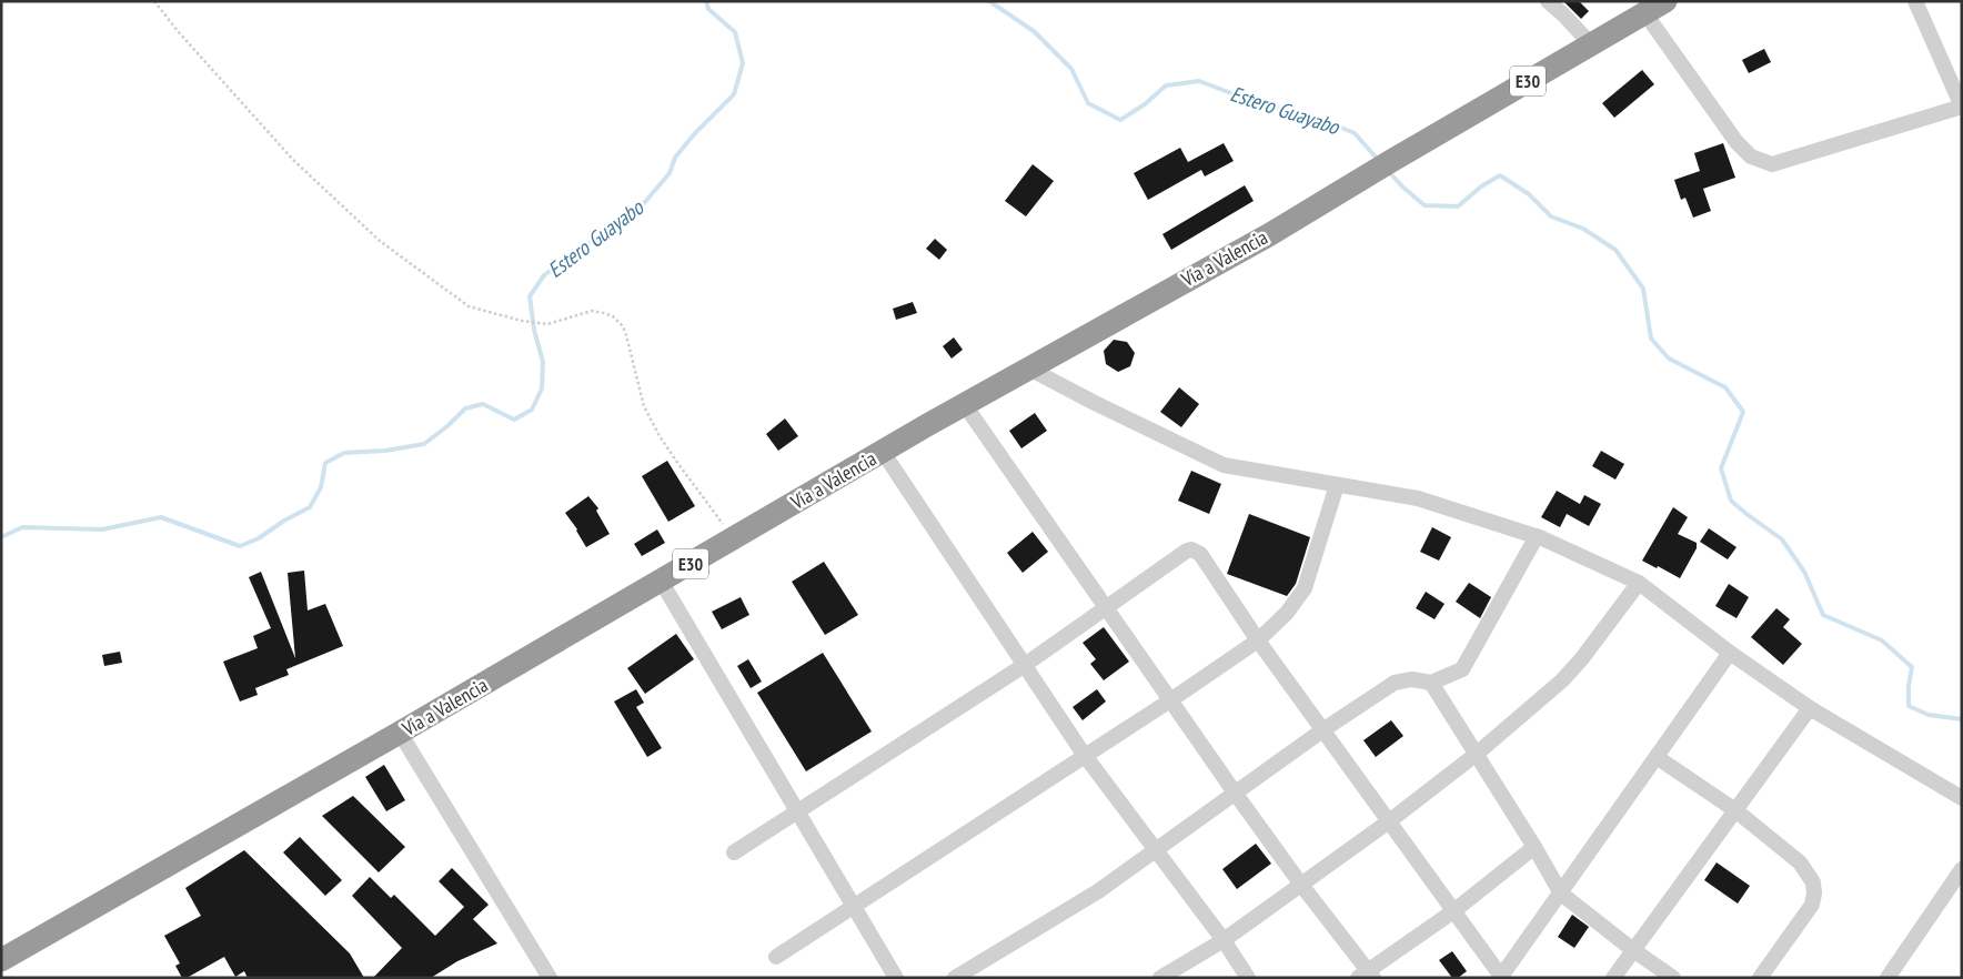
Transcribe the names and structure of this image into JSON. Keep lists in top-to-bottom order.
{
  "streets": {
    "highway": ["E30", "Vía a Valencia"]
  },
  "water": ["Estero Guayabo"]
}
